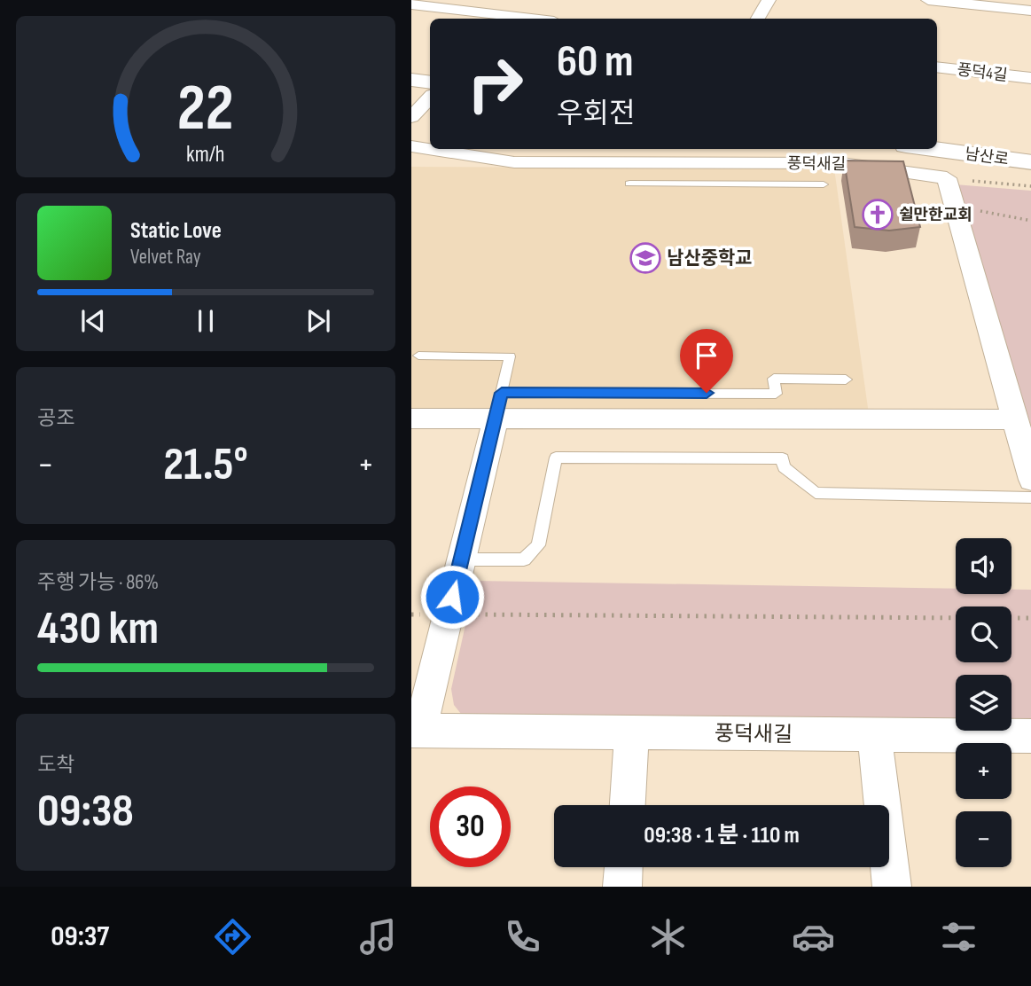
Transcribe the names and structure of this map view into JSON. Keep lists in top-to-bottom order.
{
  "streets": {
    "street": ["풍덕4길", "남산로", "풍덕새길"]
  },
  "places": {
    "church": ["쉴만한교회"],
    "school or university": ["남산중학교"]
  },
  "page": {
    "turn": ["60 m", "우회전"],
    "song": ["Static Love", "Velvet Ray"],
    "tile": [
      "공조",
      ["주행 가능 · 86%", "430 km"],
      ["도착", "09:38"]
    ],
    "heat": ["−", "21.5°", "+"],
    "map_buttons": ["+", "−"],
    "limit": "30",
    "trip": "09:38 · 1 분 · 110 m",
    "tabs": "09:37",
    "gauge": ["22", "km/h"]
  }
}
